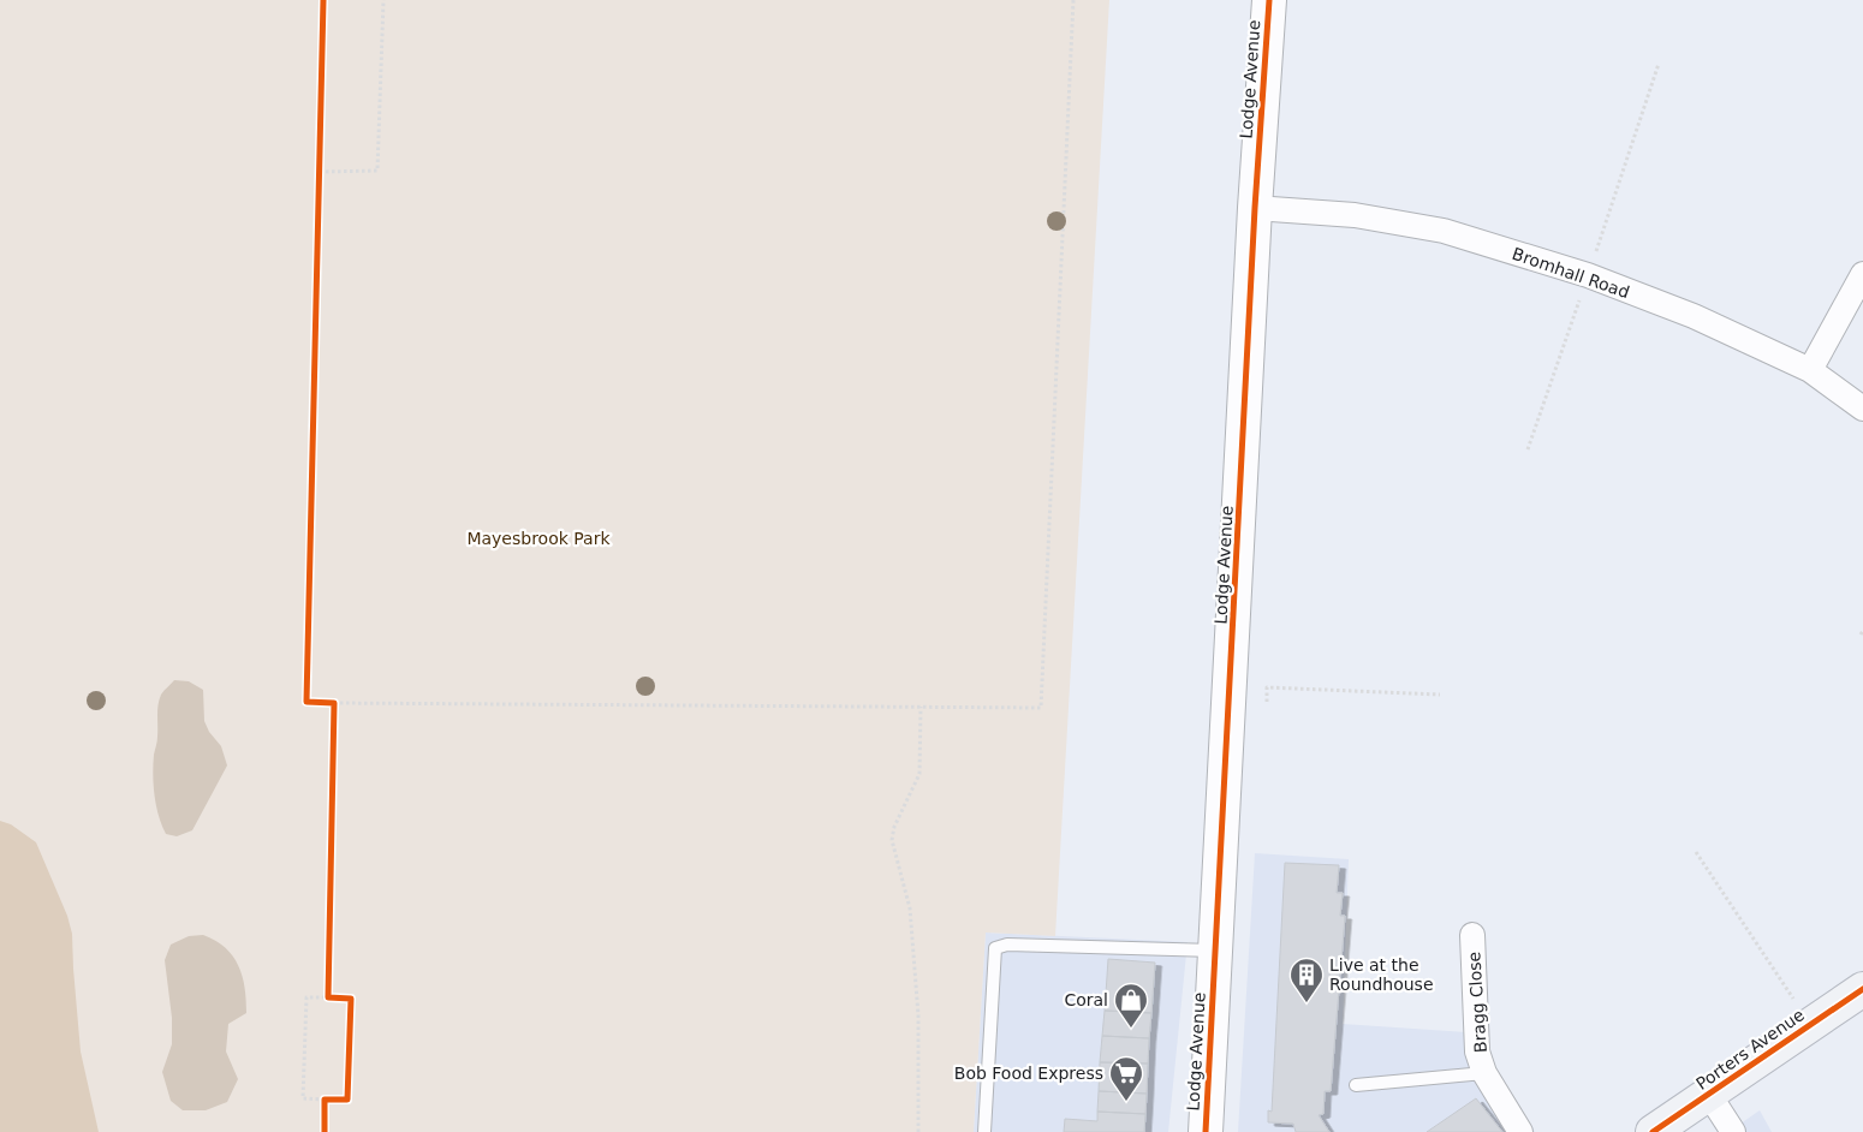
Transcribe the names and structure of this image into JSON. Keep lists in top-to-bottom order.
{
  "streets": {
    "main road": ["Porters Avenue"],
    "street": ["Lodge Avenue", "Bromhall Road", "Bragg Close"]
  },
  "crossings": [
    ["Lodge Avenue", "Bromhall Road"]
  ],
  "parks": ["Mayesbrook Park"],
  "places": {
    "building": ["Live at the Roundhouse"],
    "shop": ["Coral"],
    "supermarket": ["Bob Food Express"]
  }
}
